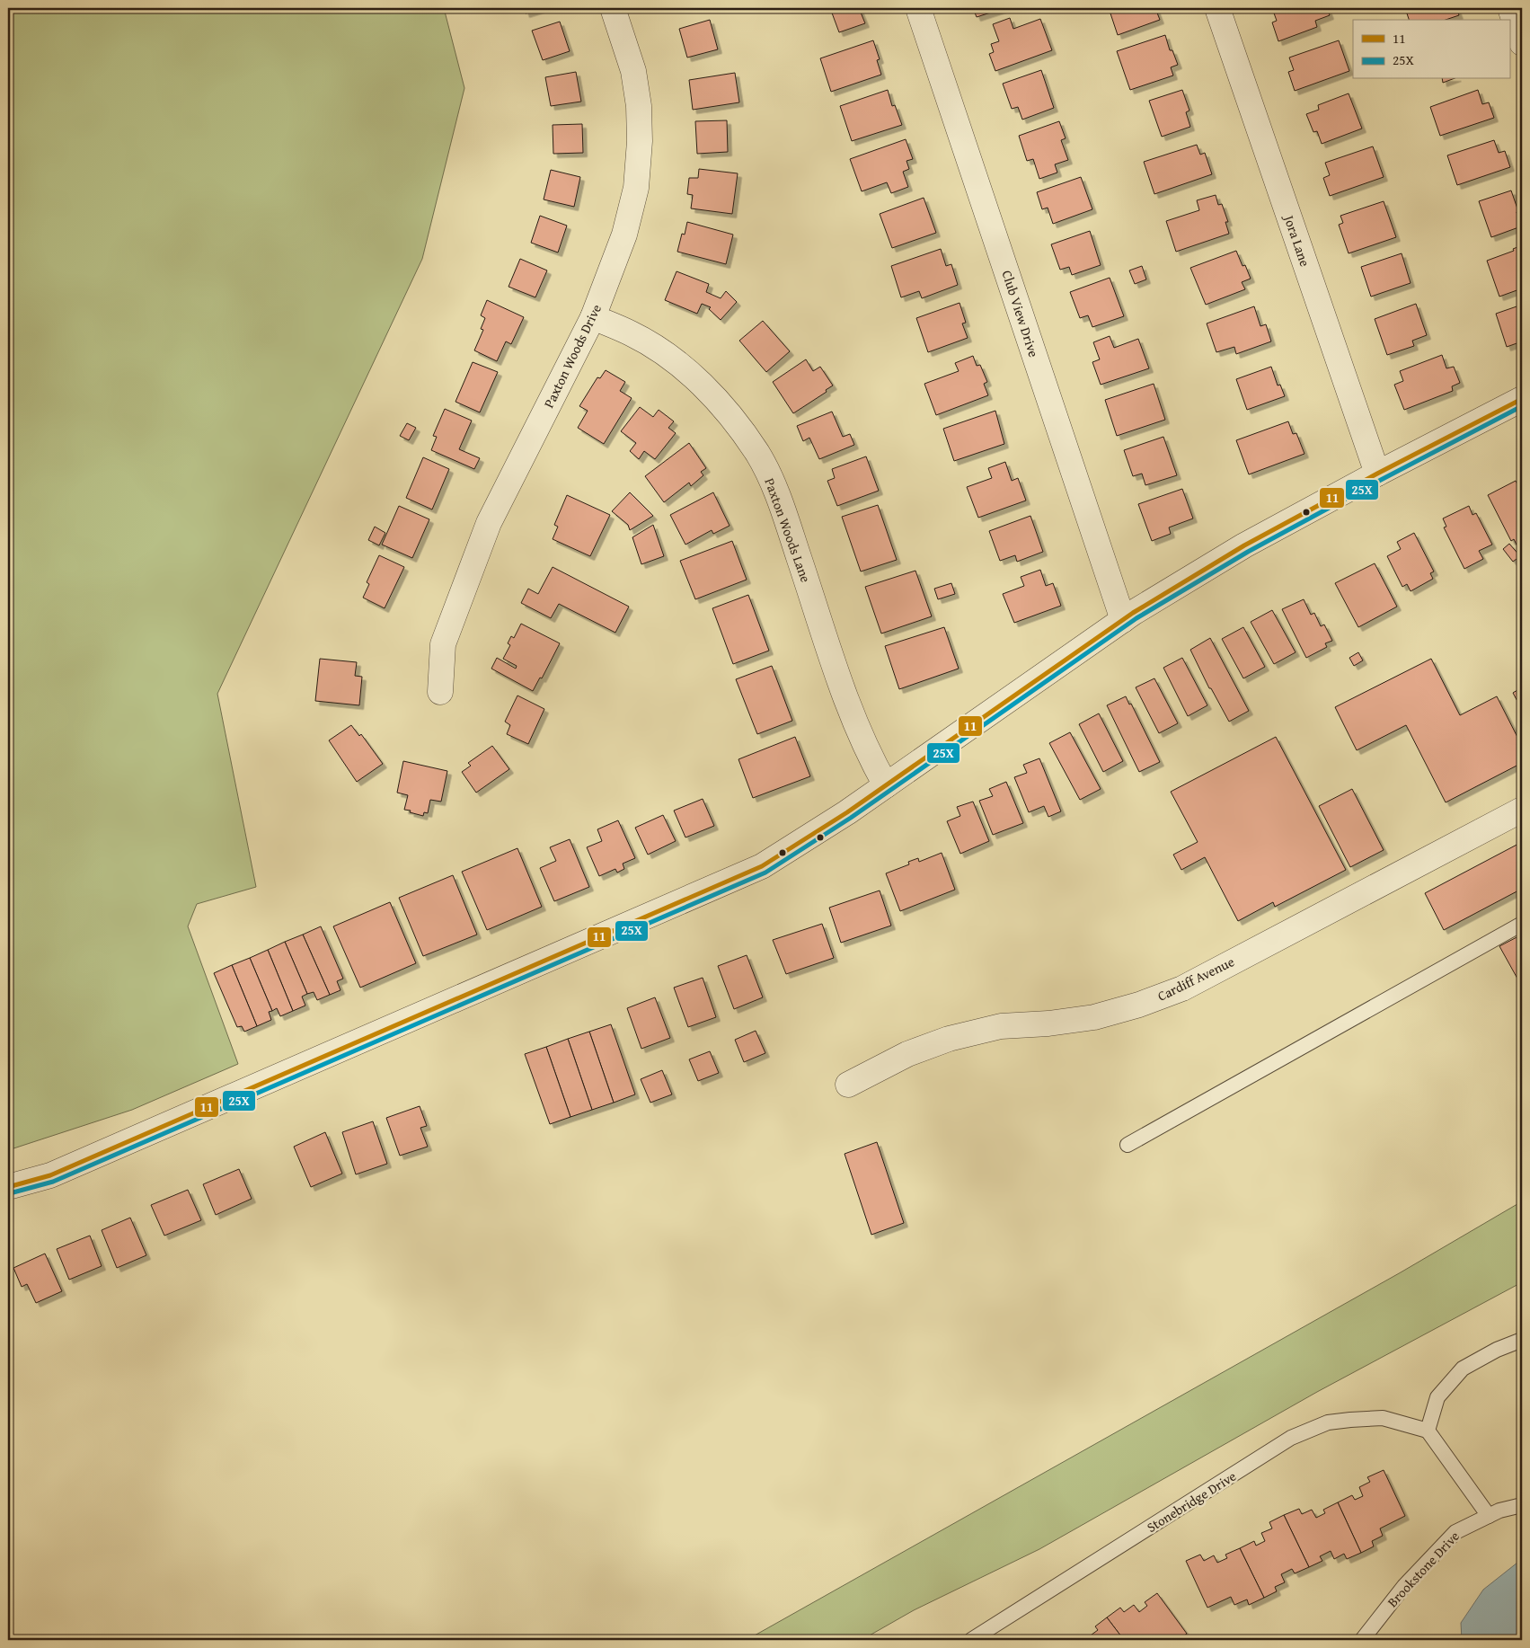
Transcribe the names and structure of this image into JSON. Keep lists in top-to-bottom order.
{
  "streets": {
    "street": [
      "Jora Lane",
      "Club View Drive",
      "Paxton Woods Drive",
      "Paxton Woods Lane",
      "Cardiff Avenue"
    ],
    "lane": ["Stonebridge Drive", "Brookstone Drive"]
  },
  "crossings": [
    ["Paxton Woods Drive", "Paxton Woods Lane"]
  ],
  "lines": ["transit line 11", "transit line 25X"],
  "legend": ["11", "25X"]
}
